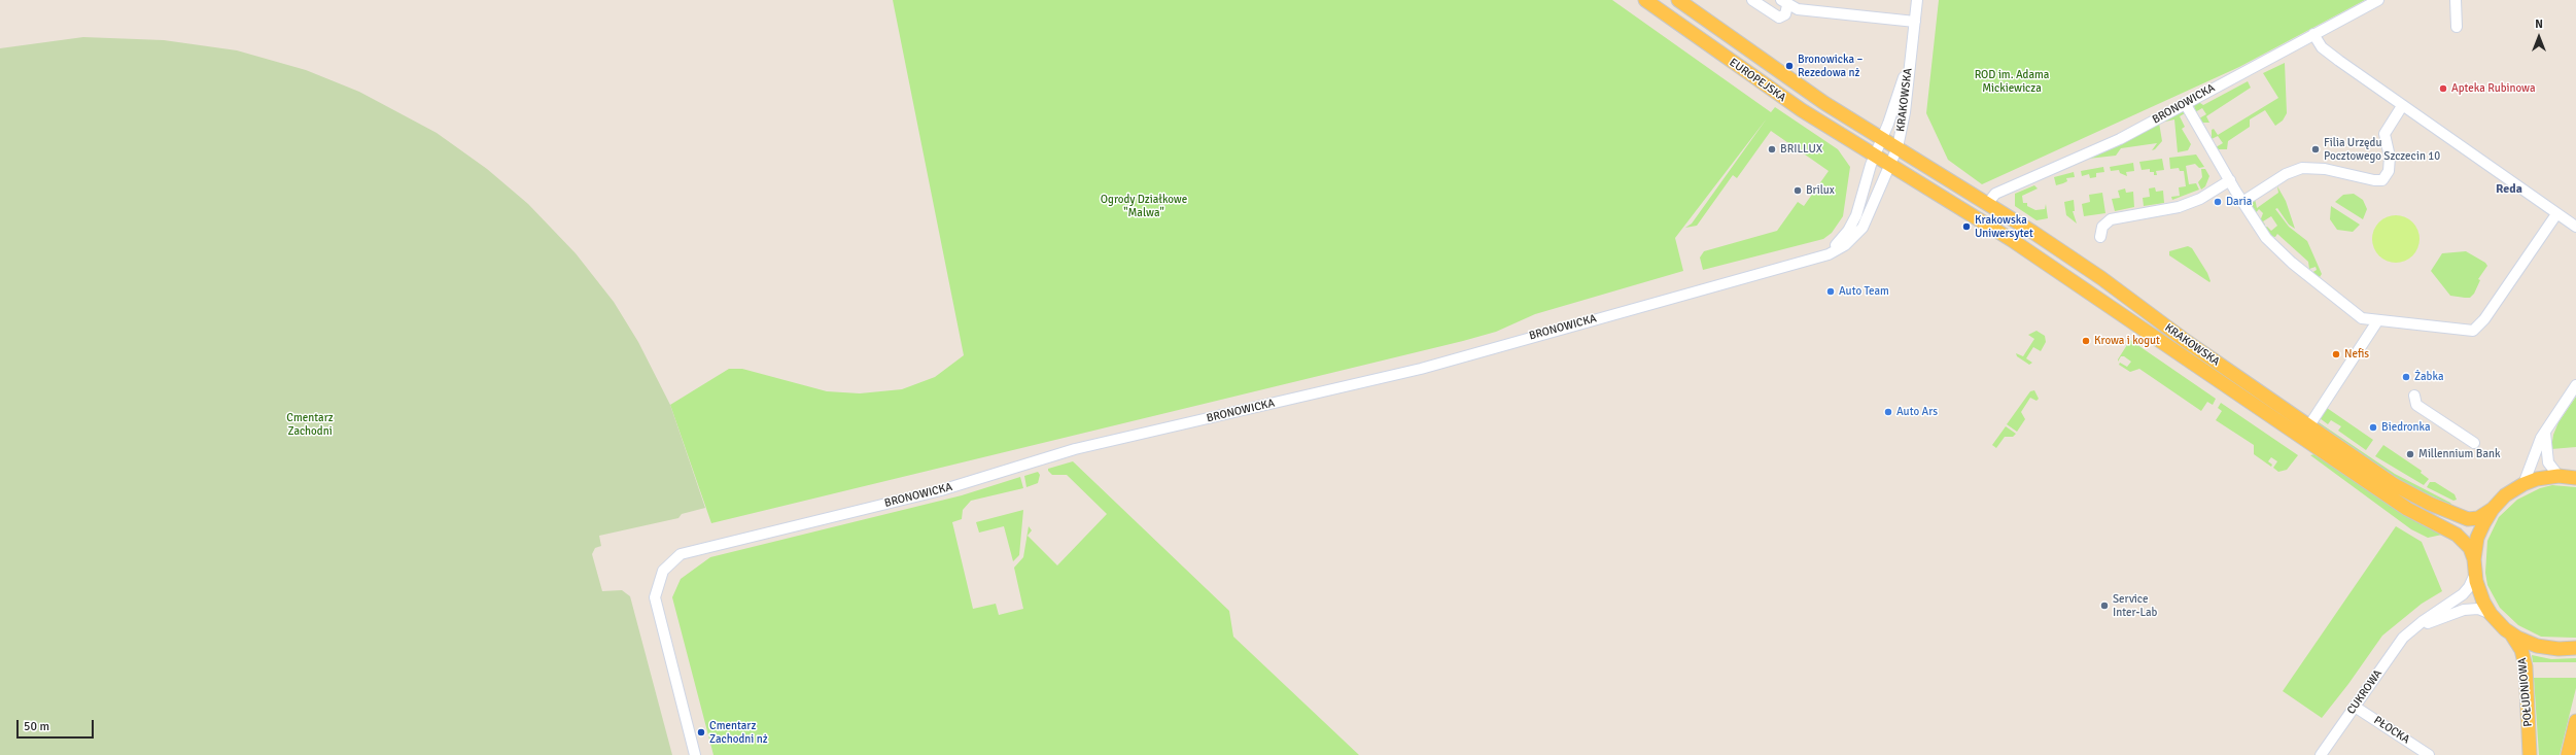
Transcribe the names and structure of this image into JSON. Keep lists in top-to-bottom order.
{
  "streets": {
    "main road": ["EUROPEJSKA", "KRAKOWSKA", "POŁUDNIOWA"],
    "street": ["BRONOWICKA", "CUKROWA", "PŁOCKA"]
  },
  "crossings": [
    ["EUROPEJSKA", "KRAKOWSKA"],
    ["EUROPEJSKA", "BRONOWICKA"],
    ["KRAKOWSKA", "BRONOWICKA"],
    ["CUKROWA", "PŁOCKA"]
  ],
  "districts": ["Reda"],
  "parks": ["ROD im. Adama Mickiewicza", "Ogrody Działkowe \"Malwa\"", "Cmentarz Zachodni"],
  "places": [
    "Bronowicka – Rezedowa nż",
    "Apteka Rubinowa",
    "BRILLUX",
    "Filia Urzędu Pocztowego Szczecin 10",
    "Brilux",
    "Daria",
    "Krakowska Uniwersytet",
    "Auto Team",
    "Krowa i kogut",
    "Nefis",
    "Żabka",
    "Auto Ars",
    "Biedronka",
    "Millennium Bank",
    "Service Inter-Lab",
    "Cmentarz Zachodni nż"
  ],
  "scale_bar": "50 m",
  "north": "top"
}
